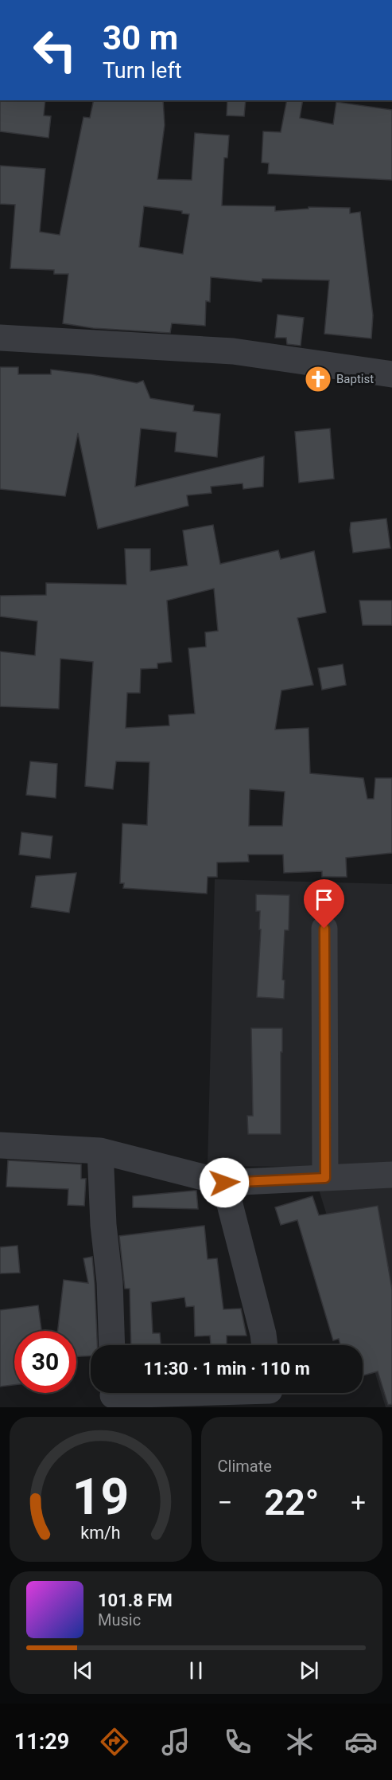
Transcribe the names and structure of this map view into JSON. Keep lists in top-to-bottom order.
{
  "places": {
    "church": ["Baptist"]
  },
  "page": {
    "turn": ["30 m", "Turn left"],
    "limit": "30",
    "trip": "11:30 · 1 min · 110 m",
    "tile": "Climate",
    "heat": ["−", "22°", "+"],
    "song": ["101.8 FM", "Music"],
    "tabs": "11:29",
    "gauge": ["19", "km/h"]
  }
}
